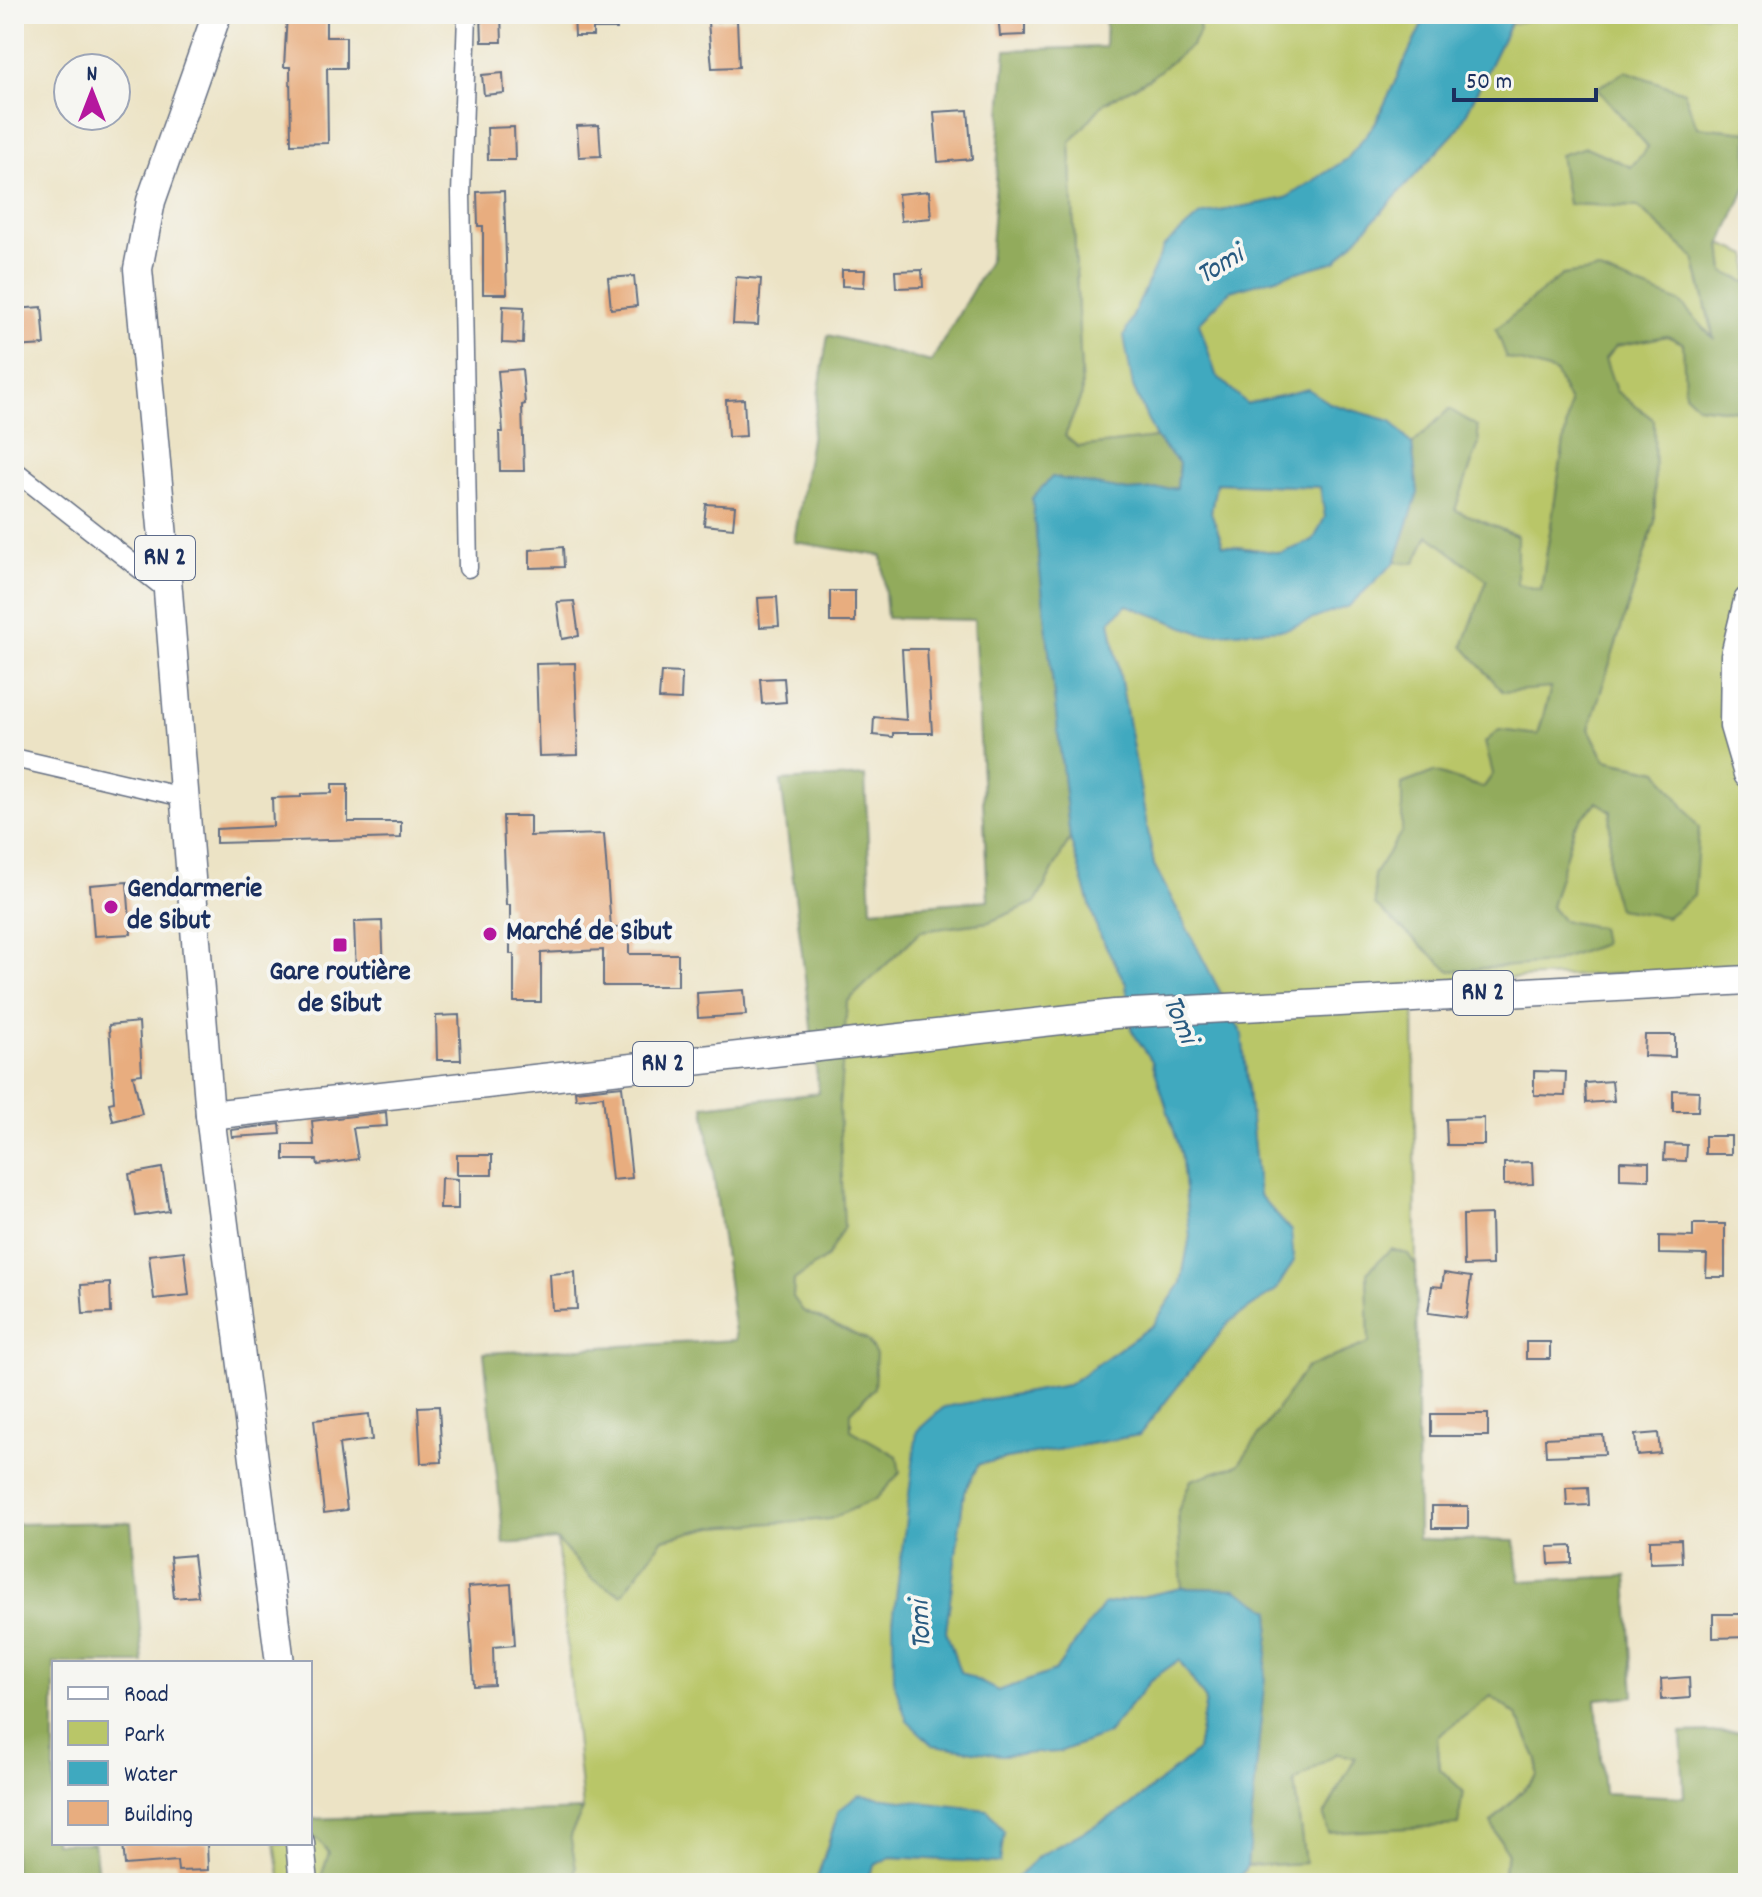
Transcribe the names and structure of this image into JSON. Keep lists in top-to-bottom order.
{
  "streets": {
    "main road": ["RN 2"]
  },
  "water": ["Tomi"],
  "places": {
    "other": ["Gendarmerie de Sibut", "Marché de Sibut"],
    "transit": ["Gare routière de Sibut"]
  },
  "legend": [
    "Road",
    "Park",
    "Water",
    "Building"
  ],
  "scale_bar": "50 m",
  "north": "top"
}
